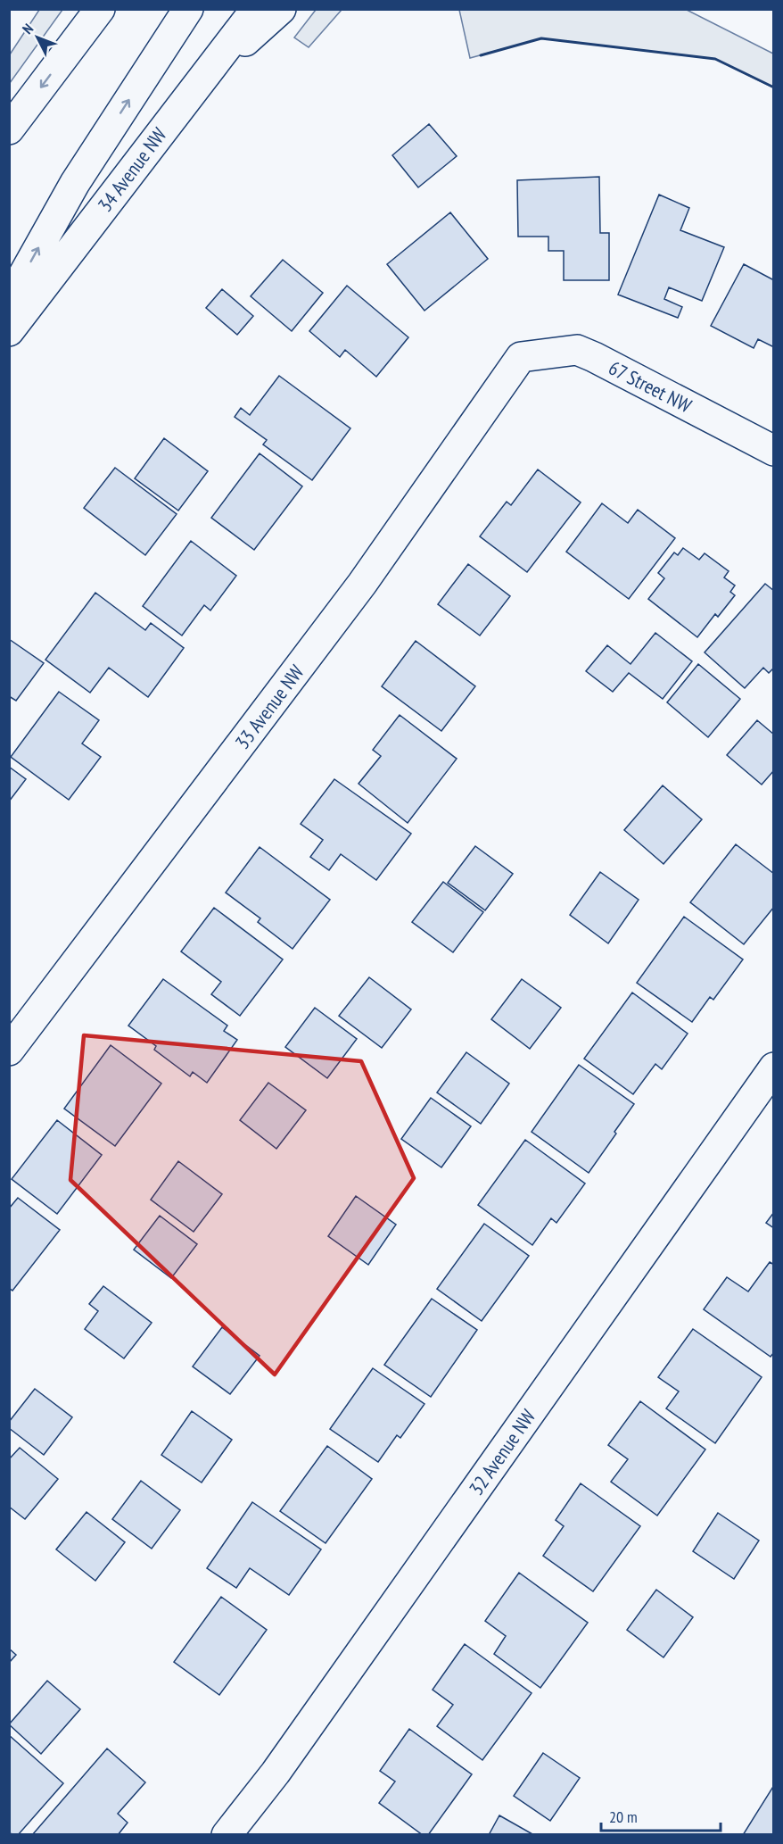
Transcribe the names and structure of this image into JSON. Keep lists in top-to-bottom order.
{
  "streets": {
    "street": [
      "34 Avenue NW",
      "67 Street NW",
      "33 Avenue NW",
      "32 Avenue NW"
    ]
  },
  "crossings": [
    ["67 Street NW", "33 Avenue NW"]
  ],
  "scale_bar": "20 m",
  "north": "top left"
}
